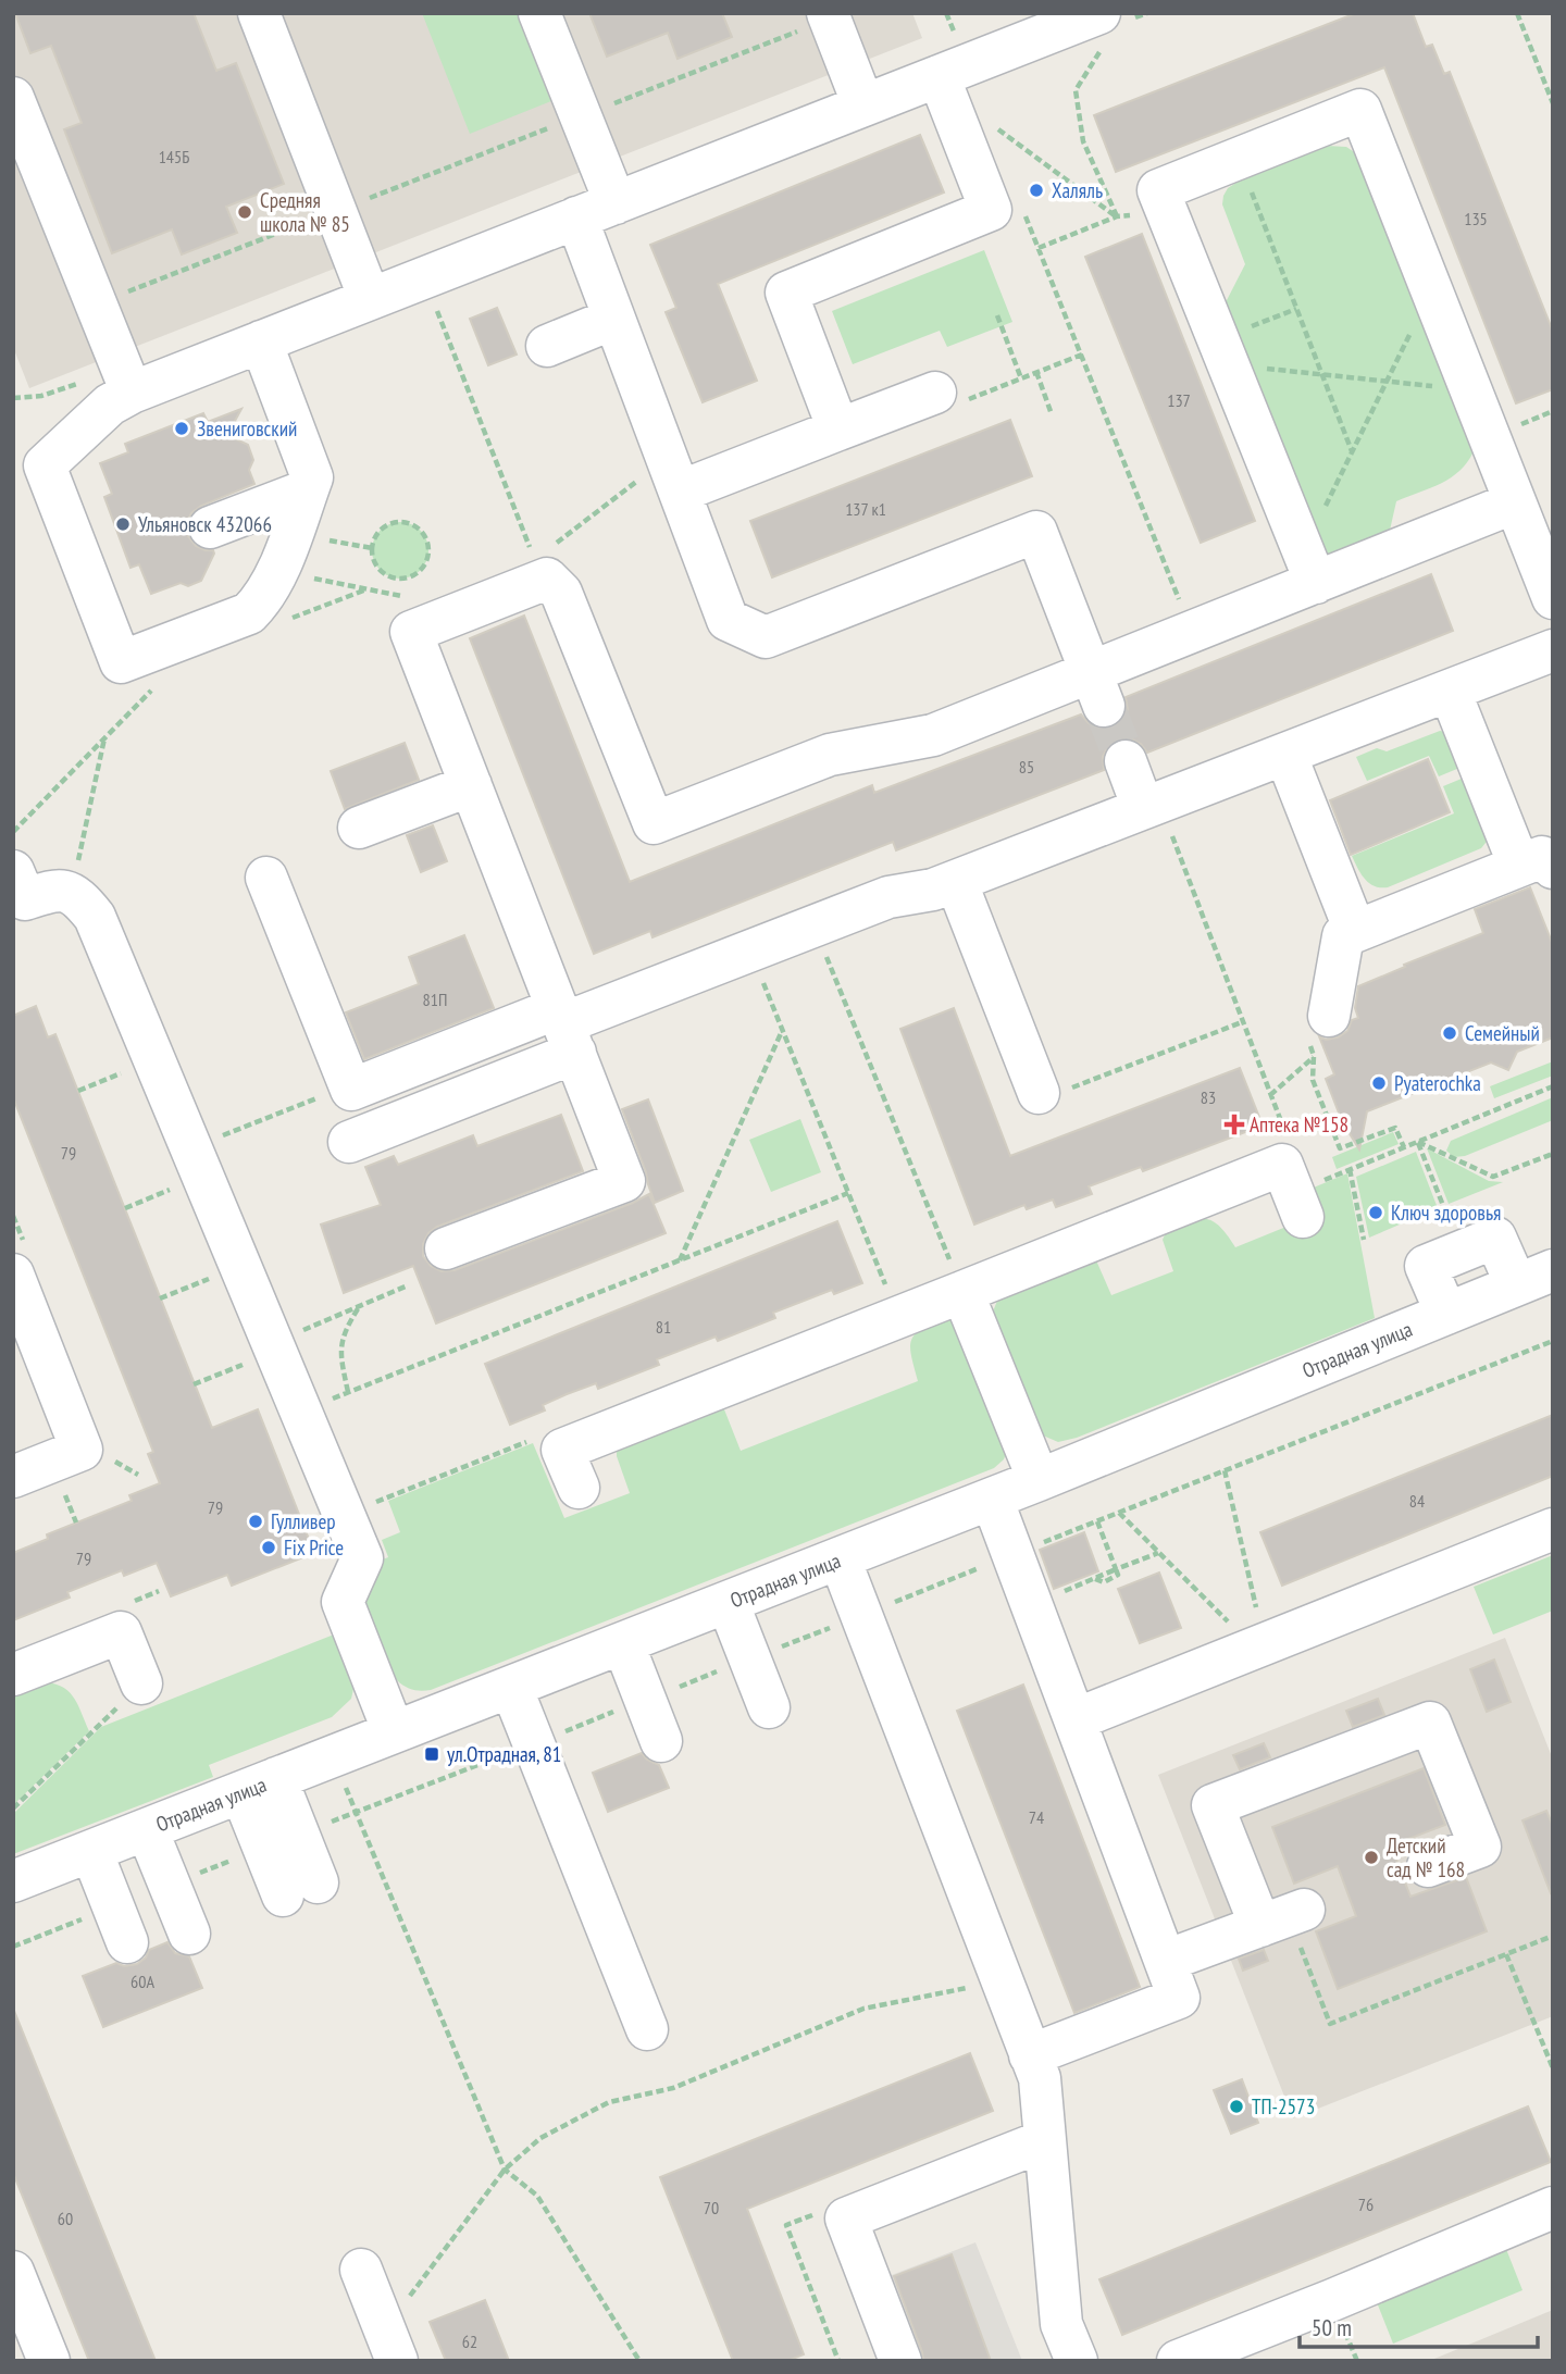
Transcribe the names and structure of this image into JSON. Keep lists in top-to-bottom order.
{
  "streets": {
    "street": ["Отрадная улица"]
  },
  "places": {
    "other": [
      "Халяль",
      "Средняя школа № 85",
      "Звениговский",
      "Ульяновск 432066",
      "Семейный",
      "Pyaterochka",
      "Ключ здоровья",
      "Гулливер",
      "Fix Price",
      "Детский сад № 168",
      "ТП-2573"
    ],
    "health": ["Аптека №158"],
    "transit": ["ул.Отрадная, 81"]
  },
  "house_numbers": [
    "145Б",
    "135",
    "137",
    "137 к1",
    "85",
    "81П",
    "83",
    "79",
    "81",
    "84",
    "79",
    "79",
    "74",
    "60А",
    "76",
    "70",
    "60",
    "62"
  ],
  "scale_bar": "50 m"
}
